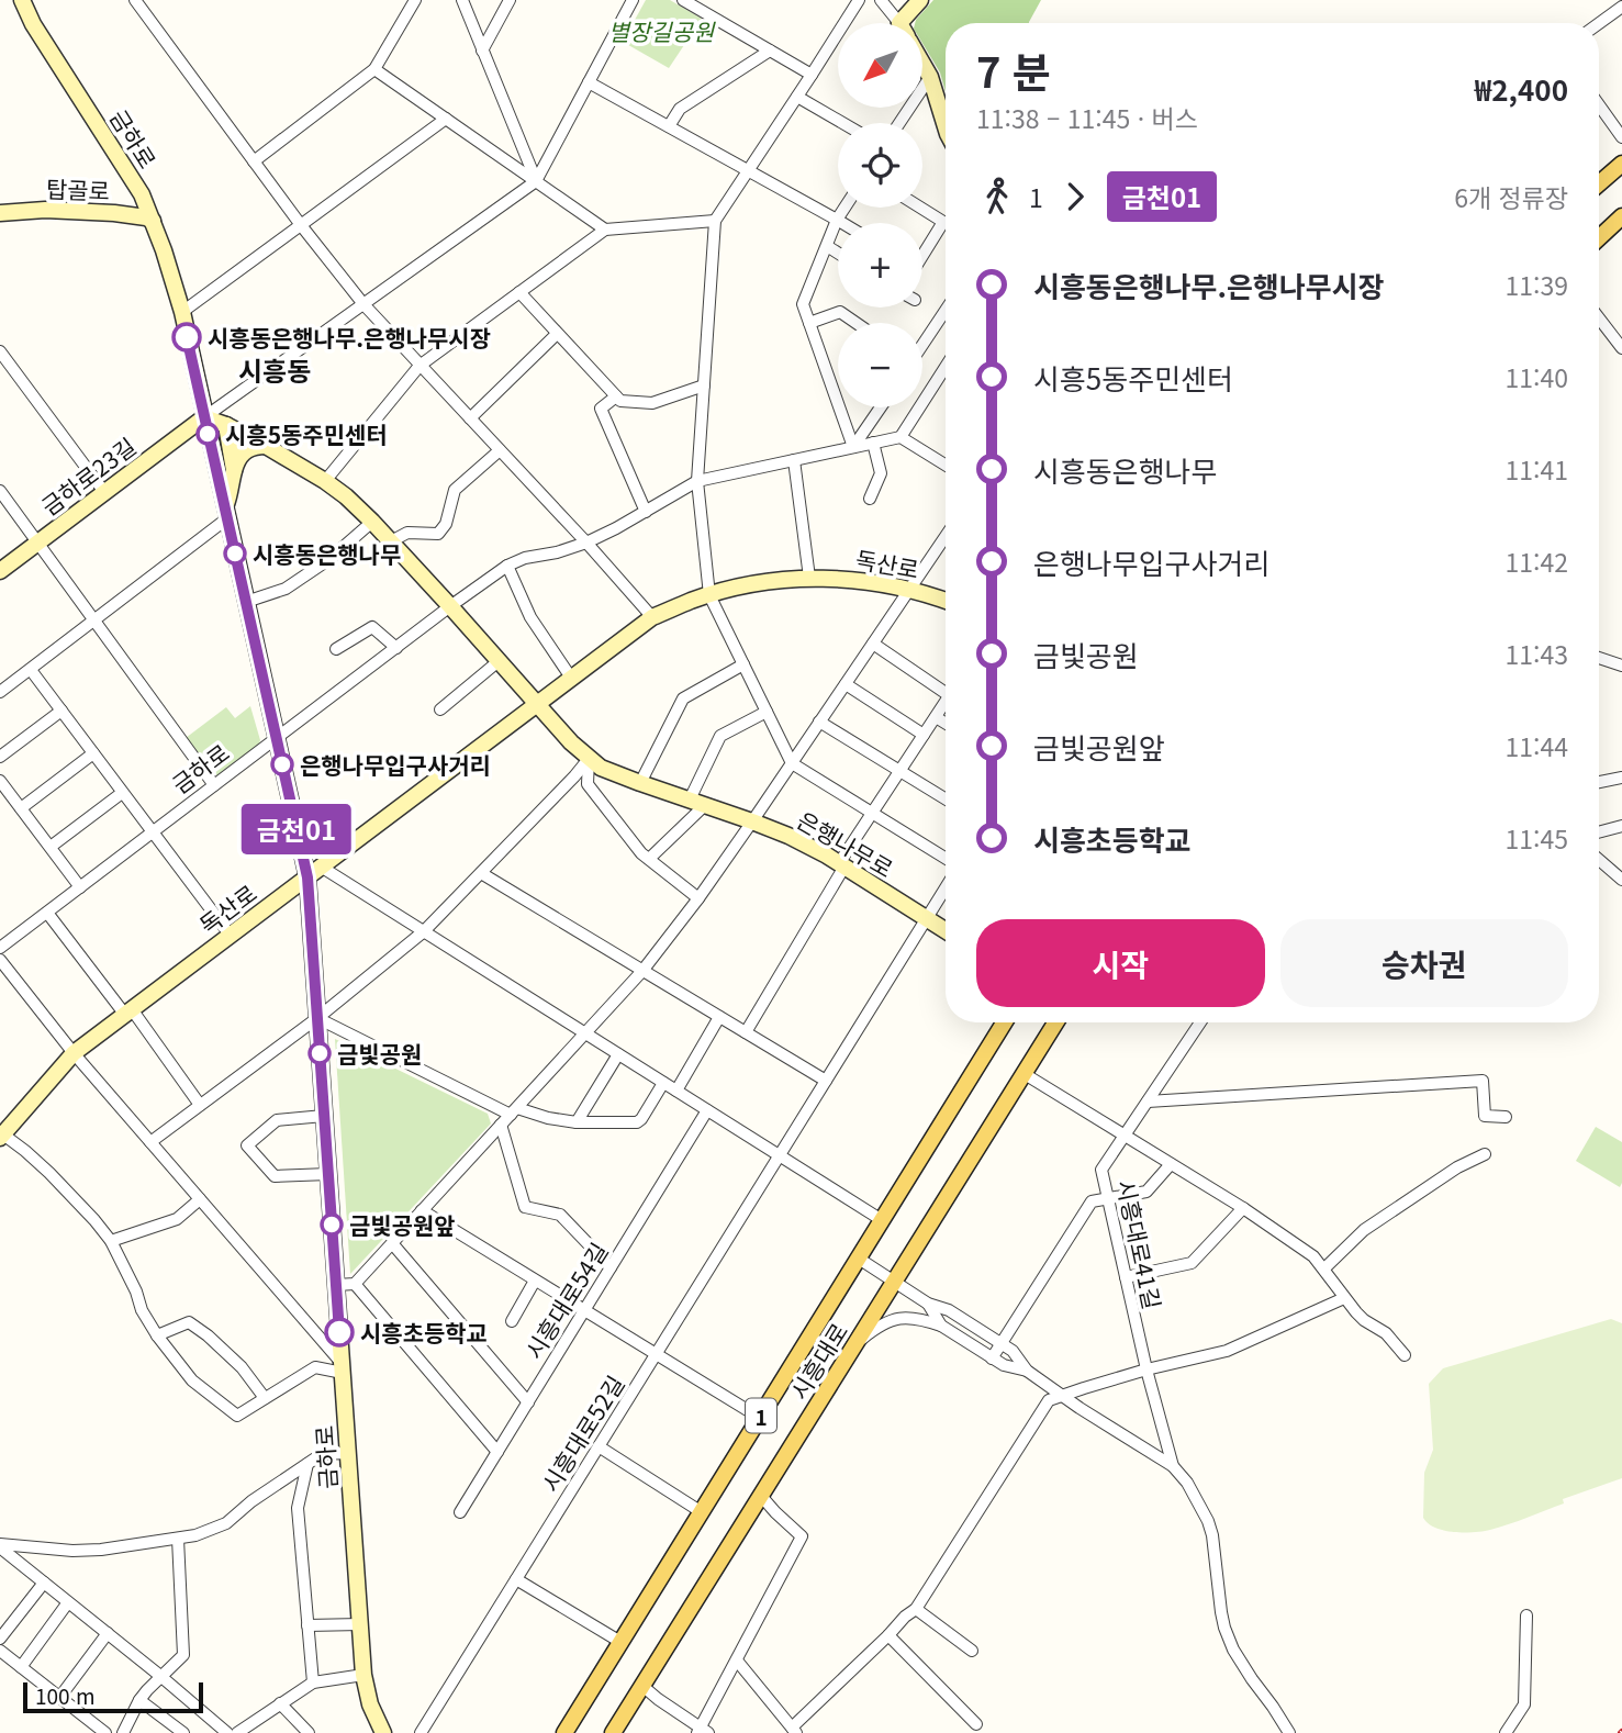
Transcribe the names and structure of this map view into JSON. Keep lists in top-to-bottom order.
{
  "streets": {
    "main road": [
      "금하로",
      "탑골로",
      "금하로23길",
      "독산로",
      "은행나무로",
      "시흥대로",
      "1"
    ],
    "street": ["시흥대로41길", "시흥대로54길", "시흥대로52길"]
  },
  "crossings": [
    ["금하로", "탑골로"],
    ["금하로", "금하로23길"],
    ["금하로", "독산로"],
    ["금하로", "은행나무로"],
    ["금하로23길", "은행나무로"],
    ["독산로", "은행나무로"],
    ["은행나무로", "시흥대로52길"]
  ],
  "districts": ["시흥동"],
  "parks": ["별장길공원"],
  "places": [
    "시흥동은행나무.은행나무시장",
    "시흥5동주민센터",
    "시흥동은행나무",
    "은행나무입구사거리",
    "금빛공원",
    "금빛공원앞",
    "시흥초등학교"
  ],
  "lines": ["bus line 금천01"],
  "scale_bar": "100 m",
  "north": "bottom left",
  "page": {
    "on_map": "금천01",
    "map_buttons": ["+", "−"],
    "heading": ["7 분", "11:38 – 11:45 · 버스", "₩2,400"],
    "legs": ["1", "금천01", "6개 정류장"],
    "list": [
      {
        "name": "시흥동은행나무.은행나무시장",
        "value": "11:39"
      },
      {
        "name": "시흥5동주민센터",
        "value": "11:40"
      },
      {
        "name": "시흥동은행나무",
        "value": "11:41"
      },
      {
        "name": "은행나무입구사거리",
        "value": "11:42"
      },
      {
        "name": "금빛공원",
        "value": "11:43"
      },
      {
        "name": "금빛공원앞",
        "value": "11:44"
      },
      {
        "name": "시흥초등학교",
        "value": "11:45"
      }
    ],
    "buttons": ["시작", "승차권"],
    "scale": "100 m"
  }
}
